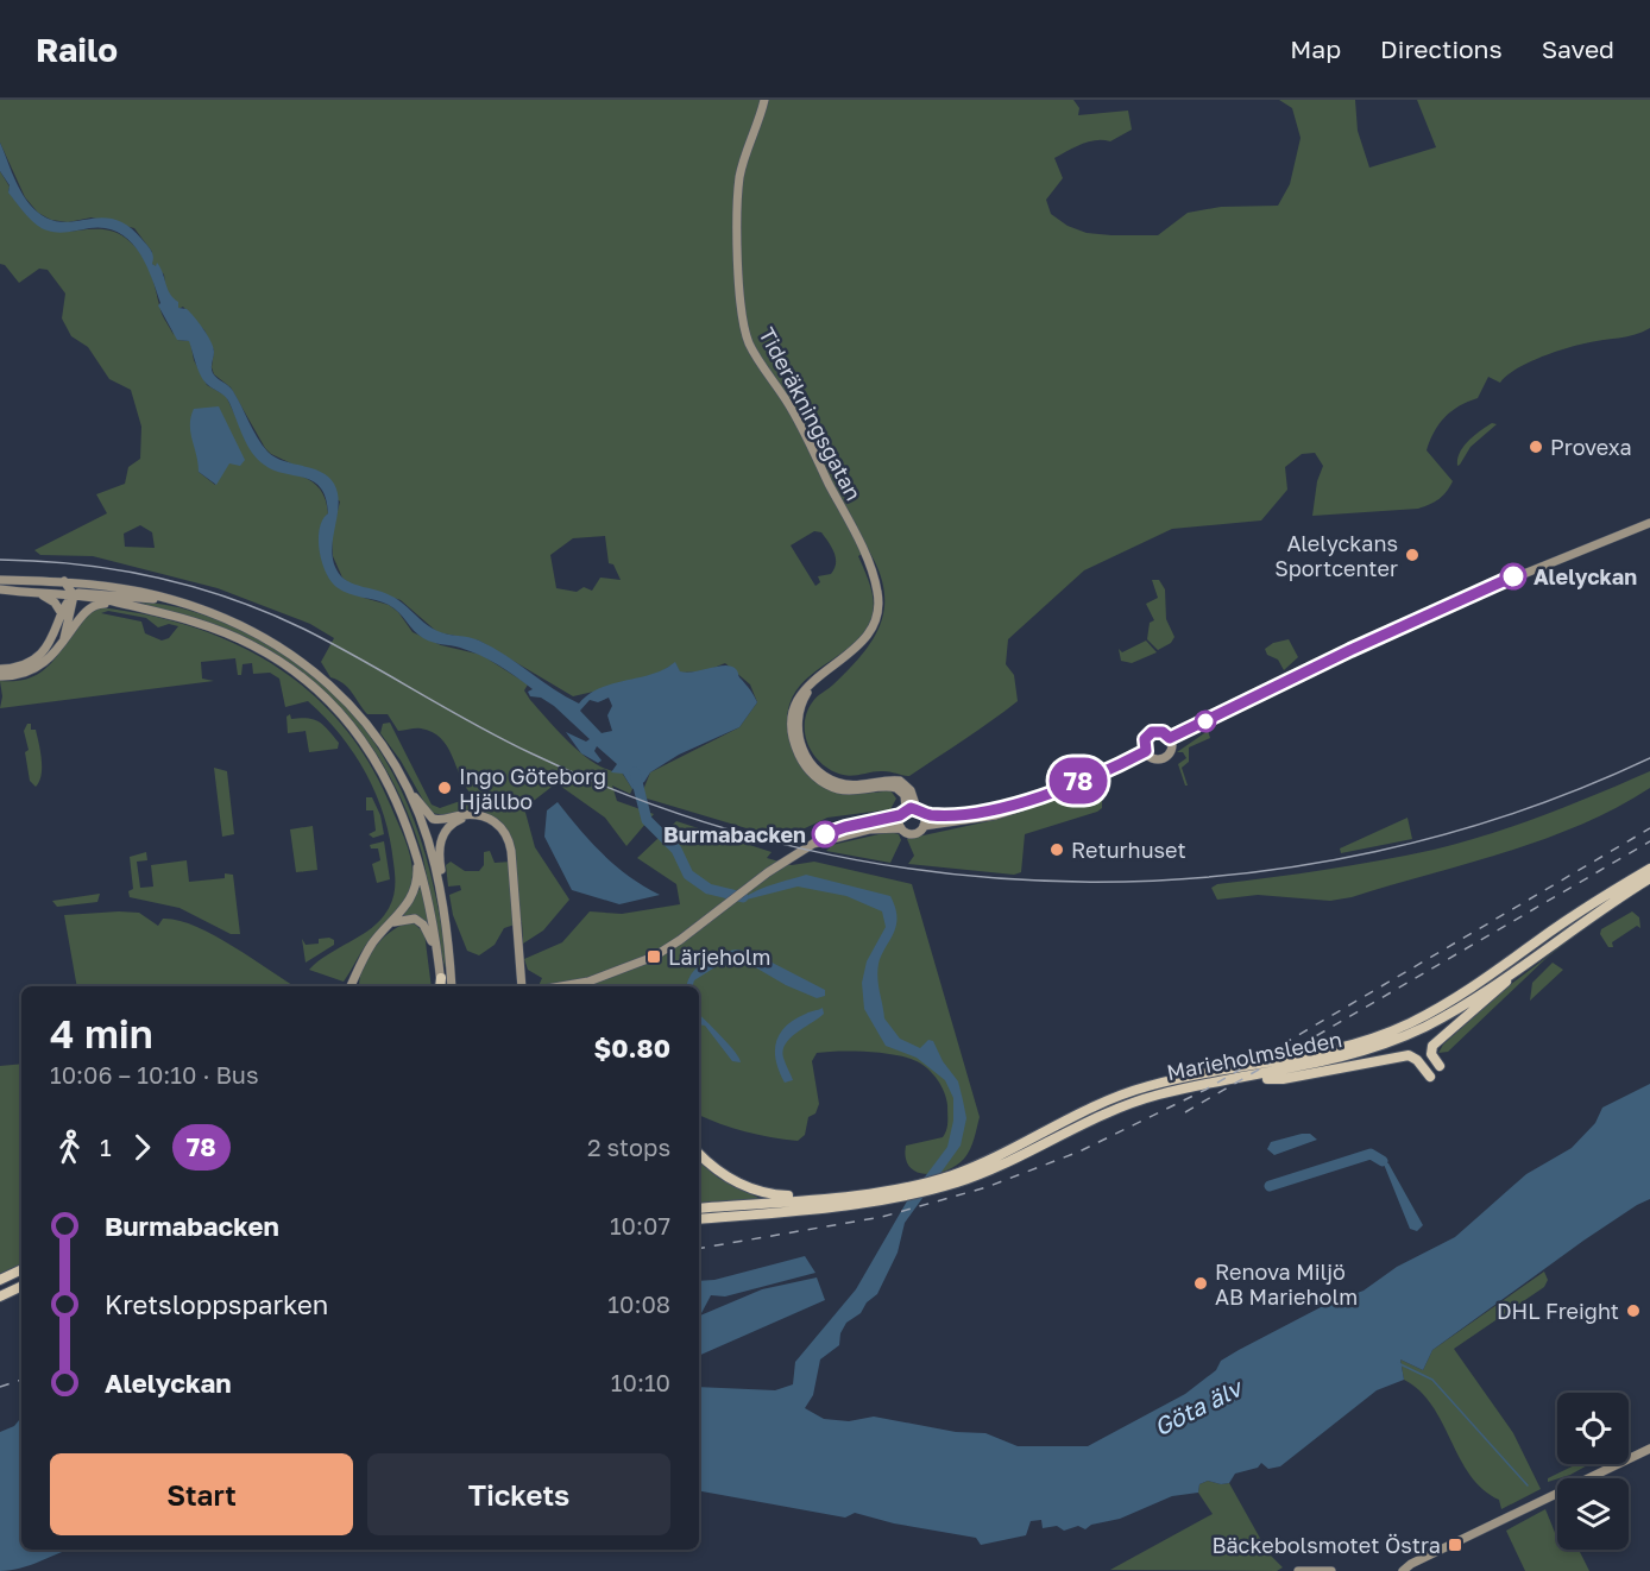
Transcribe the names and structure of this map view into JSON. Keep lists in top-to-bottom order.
{
  "streets": {
    "highway": ["Marieholmsleden"],
    "street": ["Tideräkningsgatan"]
  },
  "water": ["Göta älv"],
  "places": {
    "other": [
      "Provexa",
      "Alelyckans Sportcenter",
      "Alelyckan",
      "Ingo Göteborg Hjällbo",
      "Burmabacken",
      "Returhuset",
      "Renova Miljö AB Marieholm",
      "DHL Freight"
    ],
    "transit": ["Lärjeholm", "Bäckebolsmotet Östra"]
  },
  "lines": ["bus line 78"],
  "page": {
    "header": "Railo",
    "nav": ["Map", "Directions", "Saved"],
    "on_map": "78",
    "heading": ["4 min", "10:06 – 10:10 · Bus", "$0.80"],
    "legs": ["1", "78", "2 stops"],
    "list": [
      {
        "name": "Burmabacken",
        "value": "10:07"
      },
      {
        "name": "Kretsloppsparken",
        "value": "10:08"
      },
      {
        "name": "Alelyckan",
        "value": "10:10"
      }
    ],
    "buttons": ["Start", "Tickets"]
  }
}
